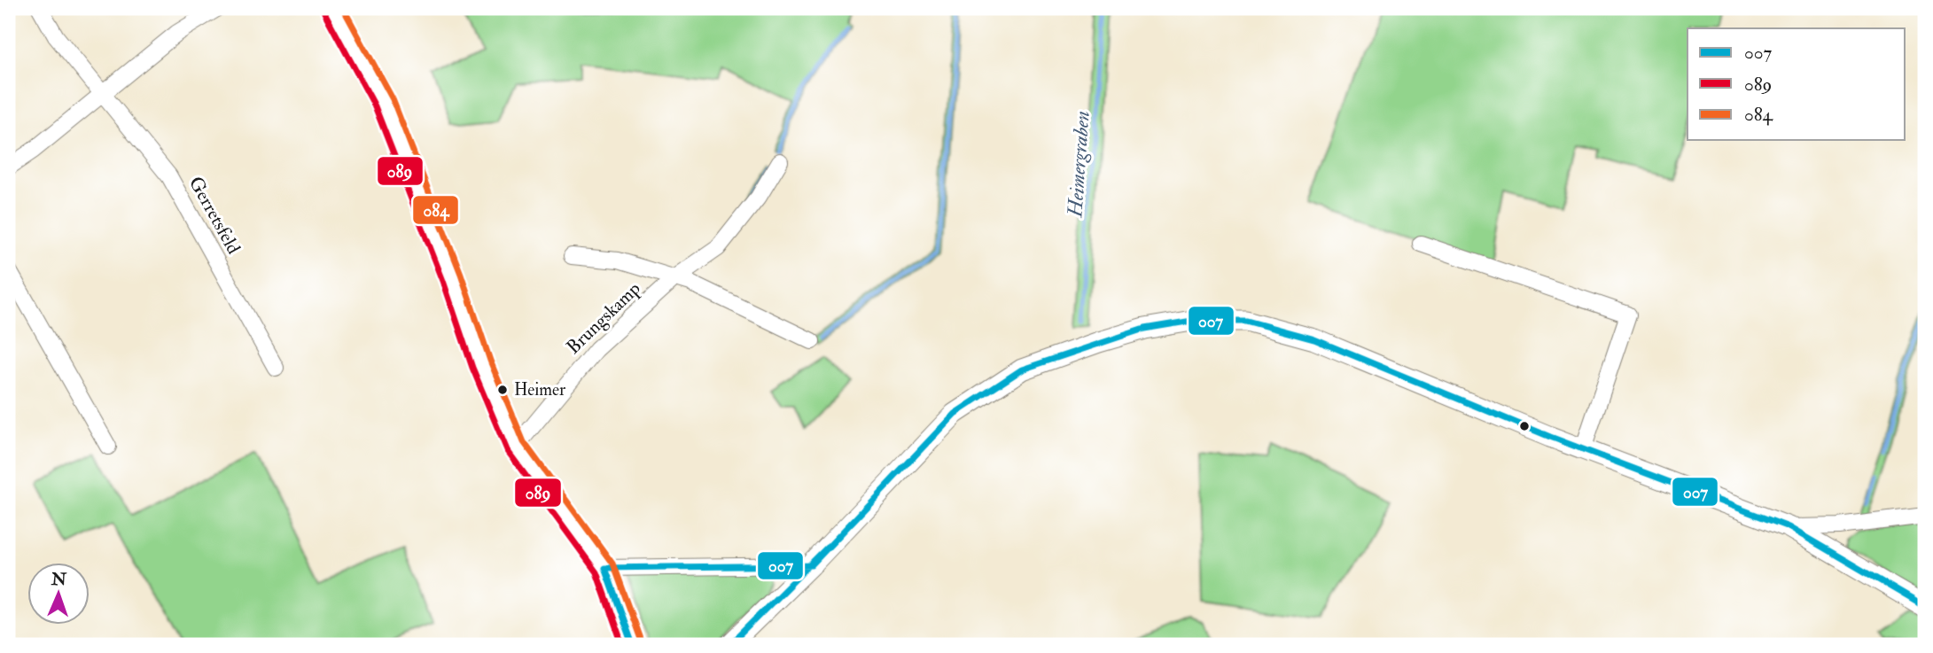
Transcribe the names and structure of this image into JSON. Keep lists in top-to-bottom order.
{
  "streets": {
    "street": ["Gerretsfeld", "Brungskamp"]
  },
  "water": ["Heimergraben"],
  "places": ["Heimer"],
  "lines": ["transit line 084", "transit line 089", "transit line 007"],
  "legend": ["007", "089", "084"],
  "north": "top"
}
